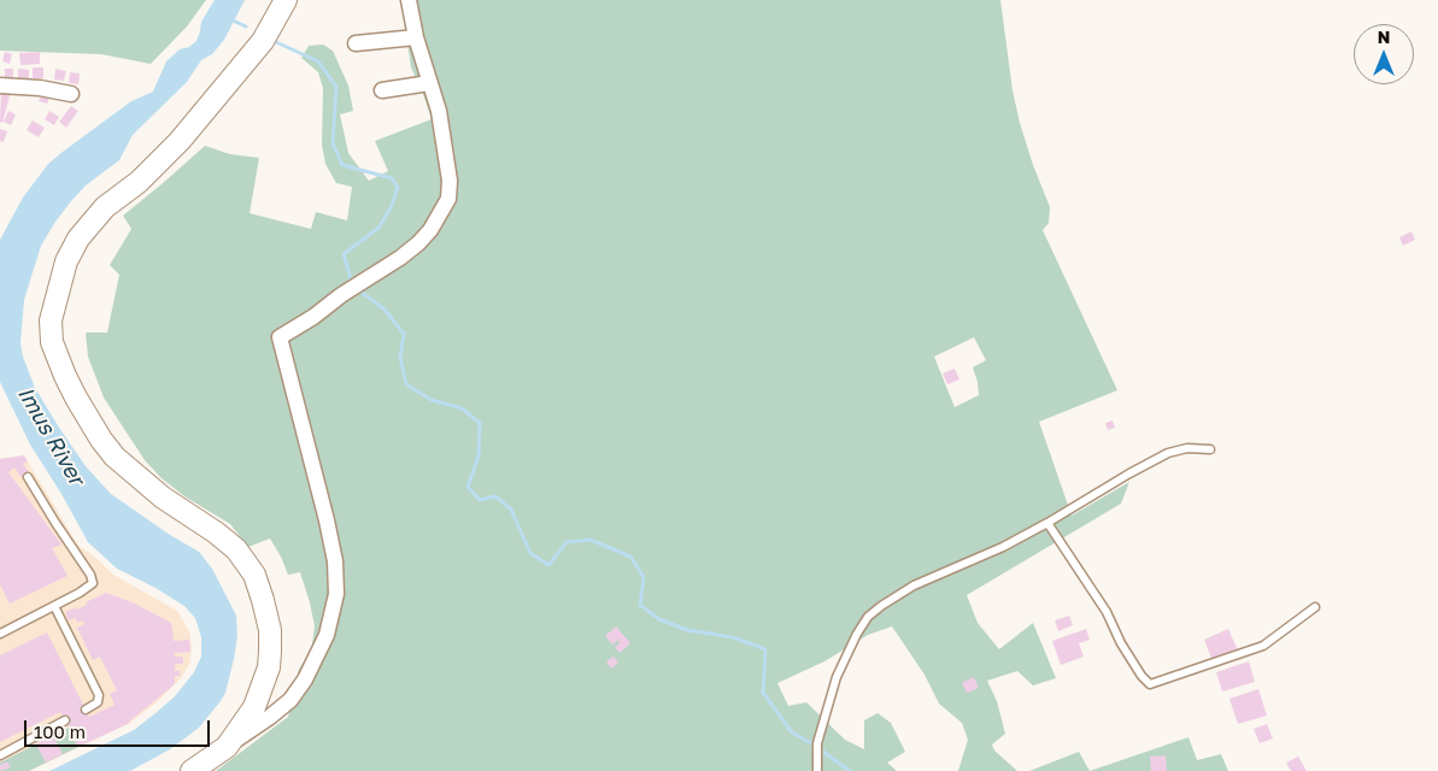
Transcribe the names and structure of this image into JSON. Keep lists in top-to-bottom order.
{
  "water": ["Imus River"],
  "scale_bar": "100 m",
  "north": "top"
}
